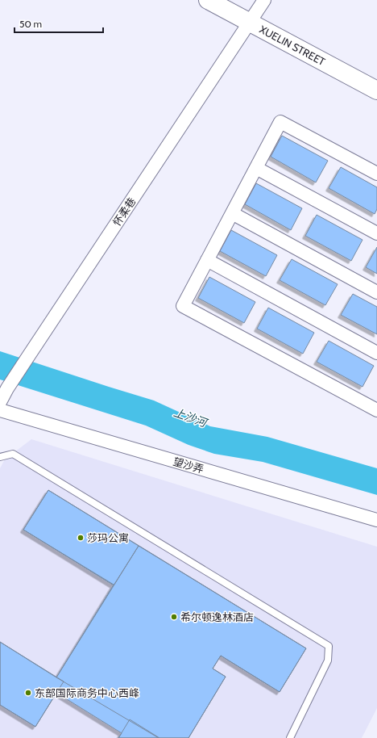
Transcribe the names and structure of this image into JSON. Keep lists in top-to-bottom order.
{
  "streets": {
    "main road": ["XUELIN STREET"],
    "street": ["怀柔巷", "望沙弄"]
  },
  "crossings": [
    ["XUELIN STREET", "怀柔巷"]
  ],
  "water": ["上沙河"],
  "places": ["莎玛公寓", "希尔顿逸林酒店", "东部国际商务中心西峰"],
  "scale_bar": "50 m"
}
